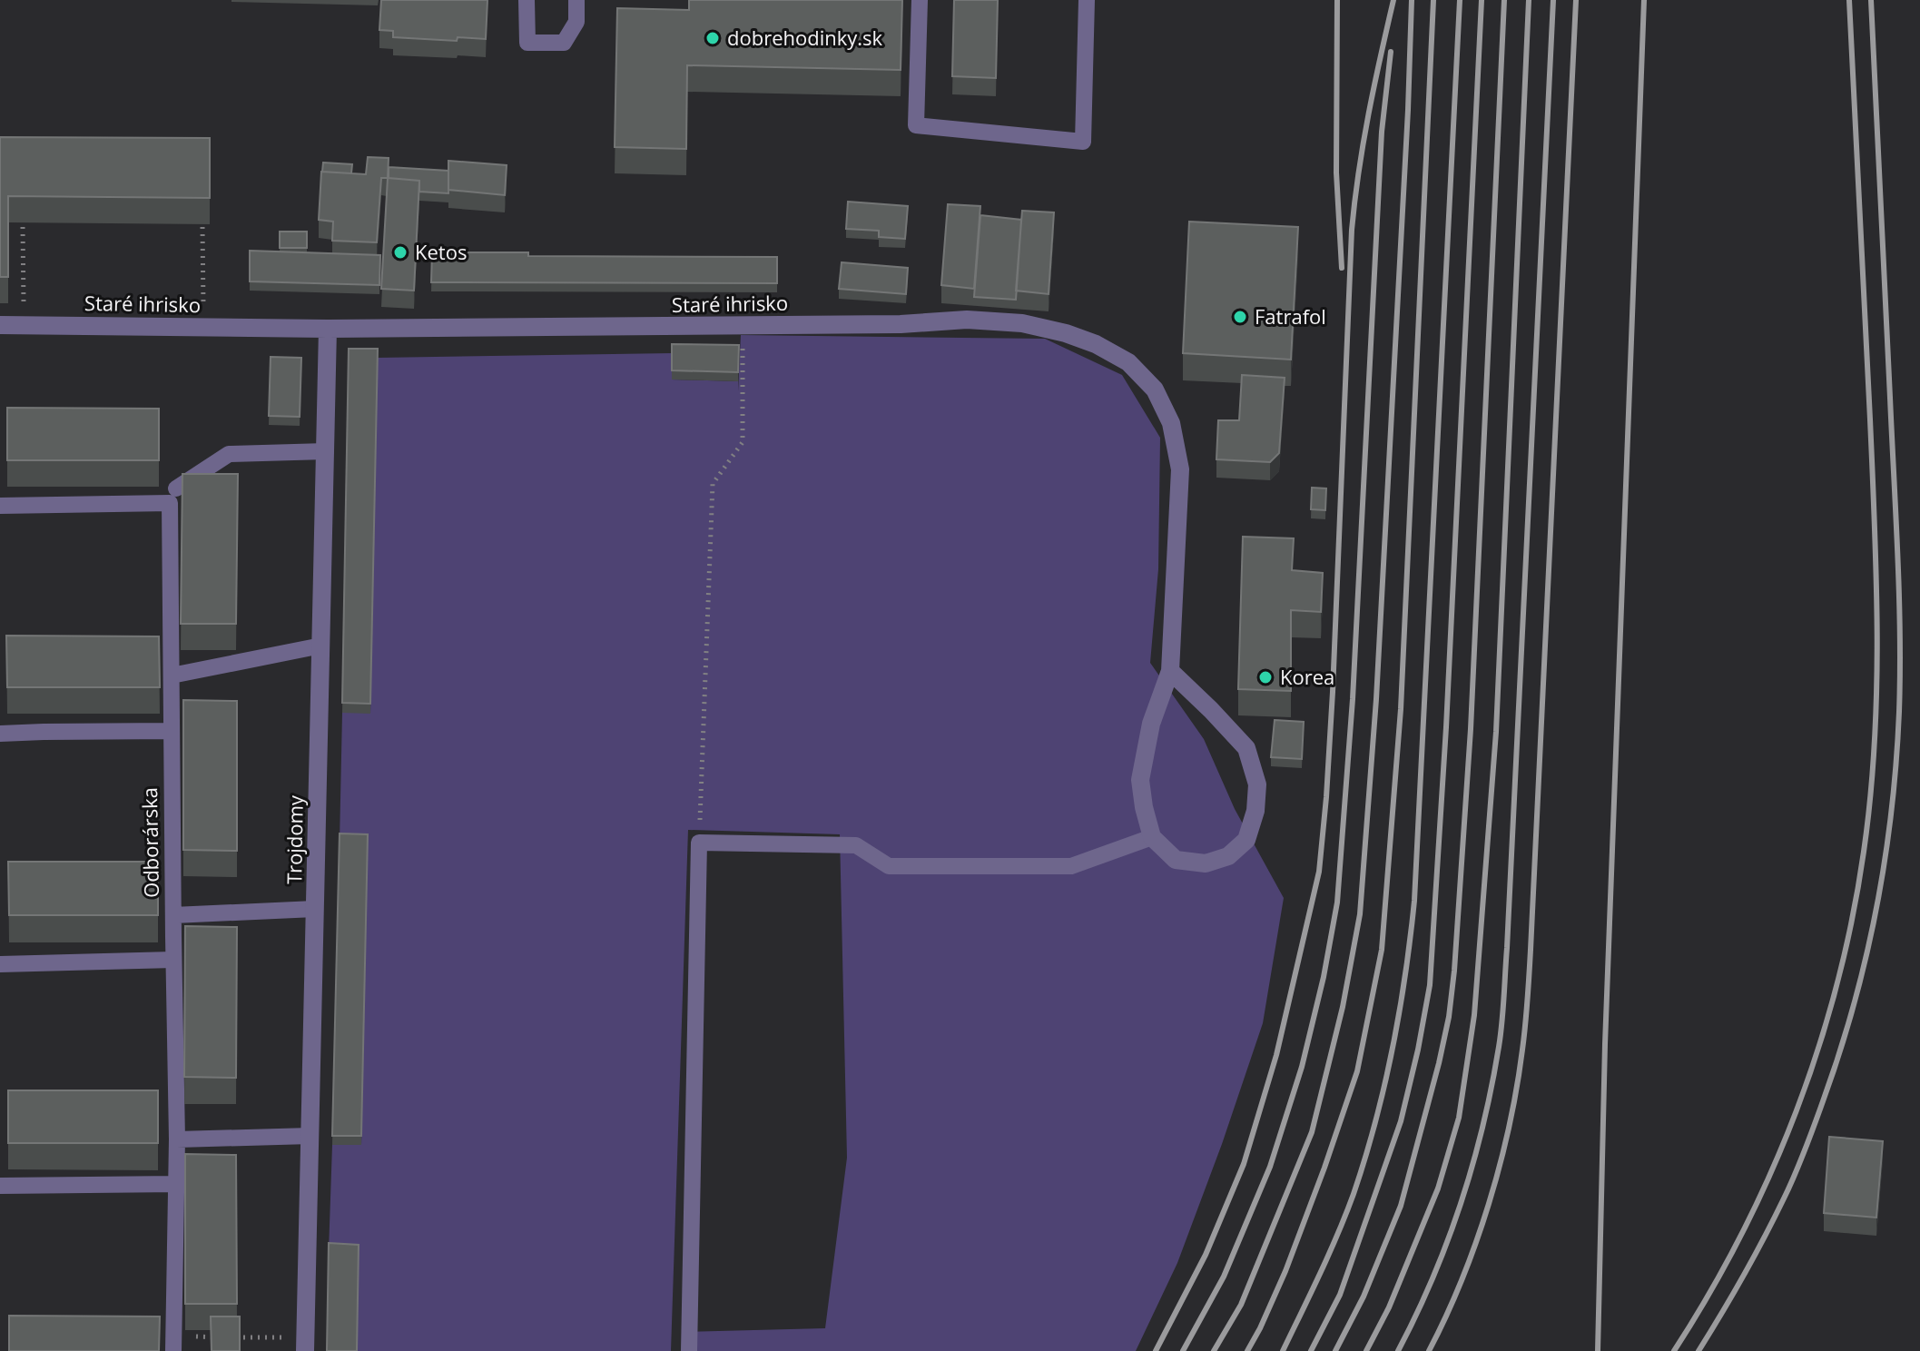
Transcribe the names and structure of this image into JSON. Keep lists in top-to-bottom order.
{
  "streets": {
    "street": ["Staré ihrisko", "Trojdomy"],
    "lane": ["Odborárska"]
  },
  "crossings": [
    ["Staré ihrisko", "Trojdomy"]
  ],
  "places": [
    "dobrehodinky.sk",
    "Ketos",
    "Fatrafol",
    "Korea"
  ]
}
